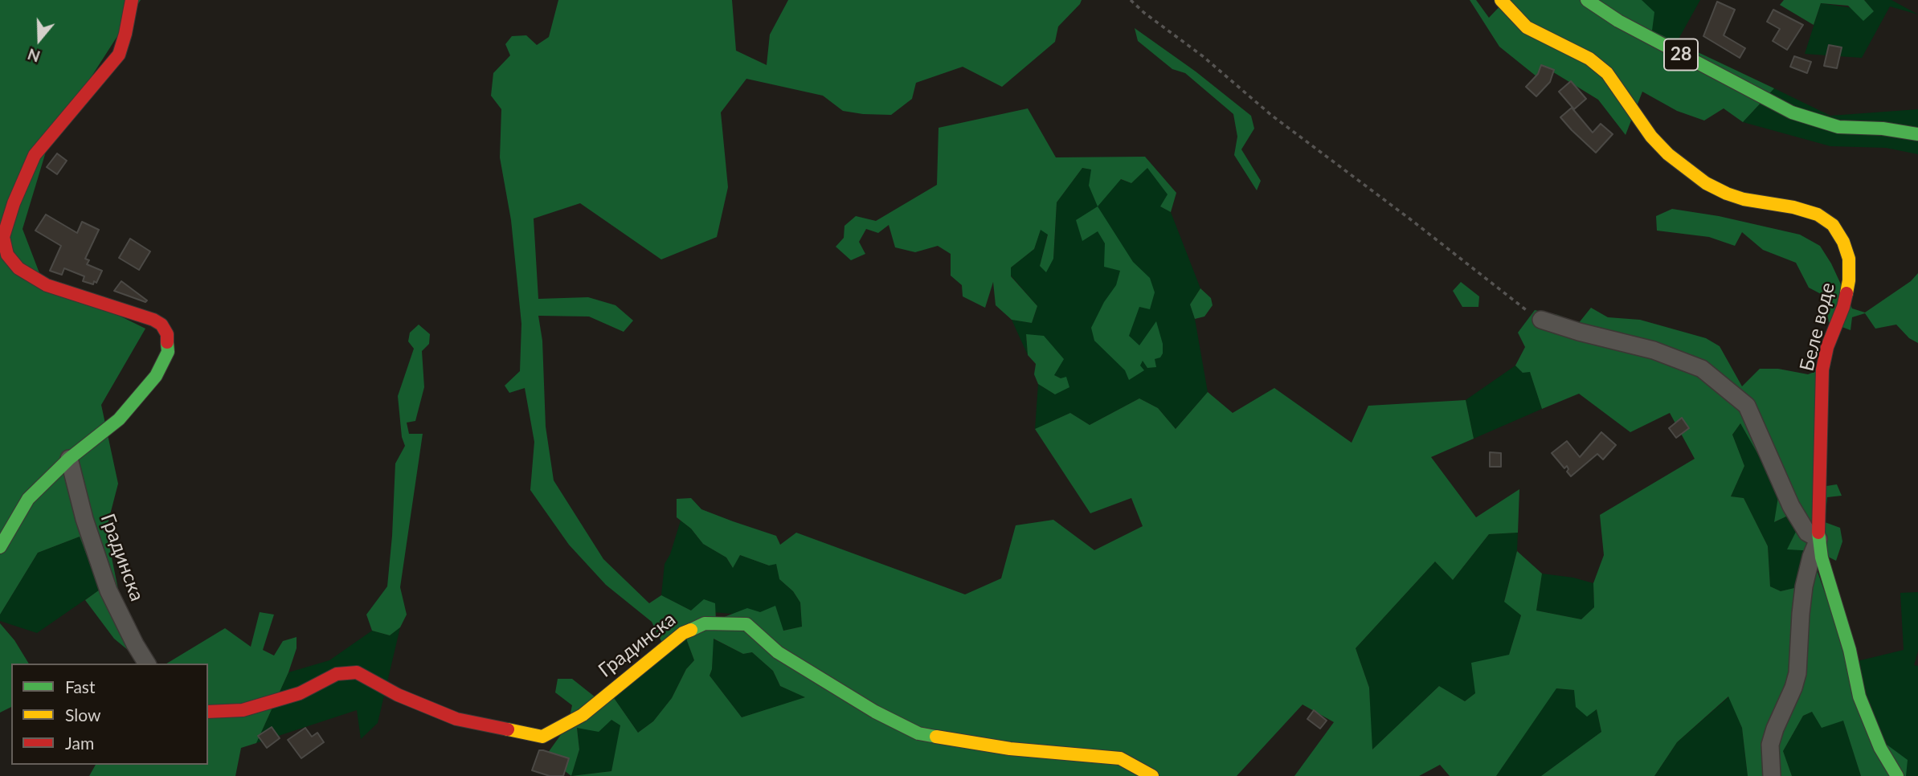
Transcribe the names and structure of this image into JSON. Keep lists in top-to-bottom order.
{
  "streets": {
    "street": ["28", "Беле воде", "Градинска"]
  },
  "legend": ["Fast", "Slow", "Jam"],
  "north": "bottom"
}
